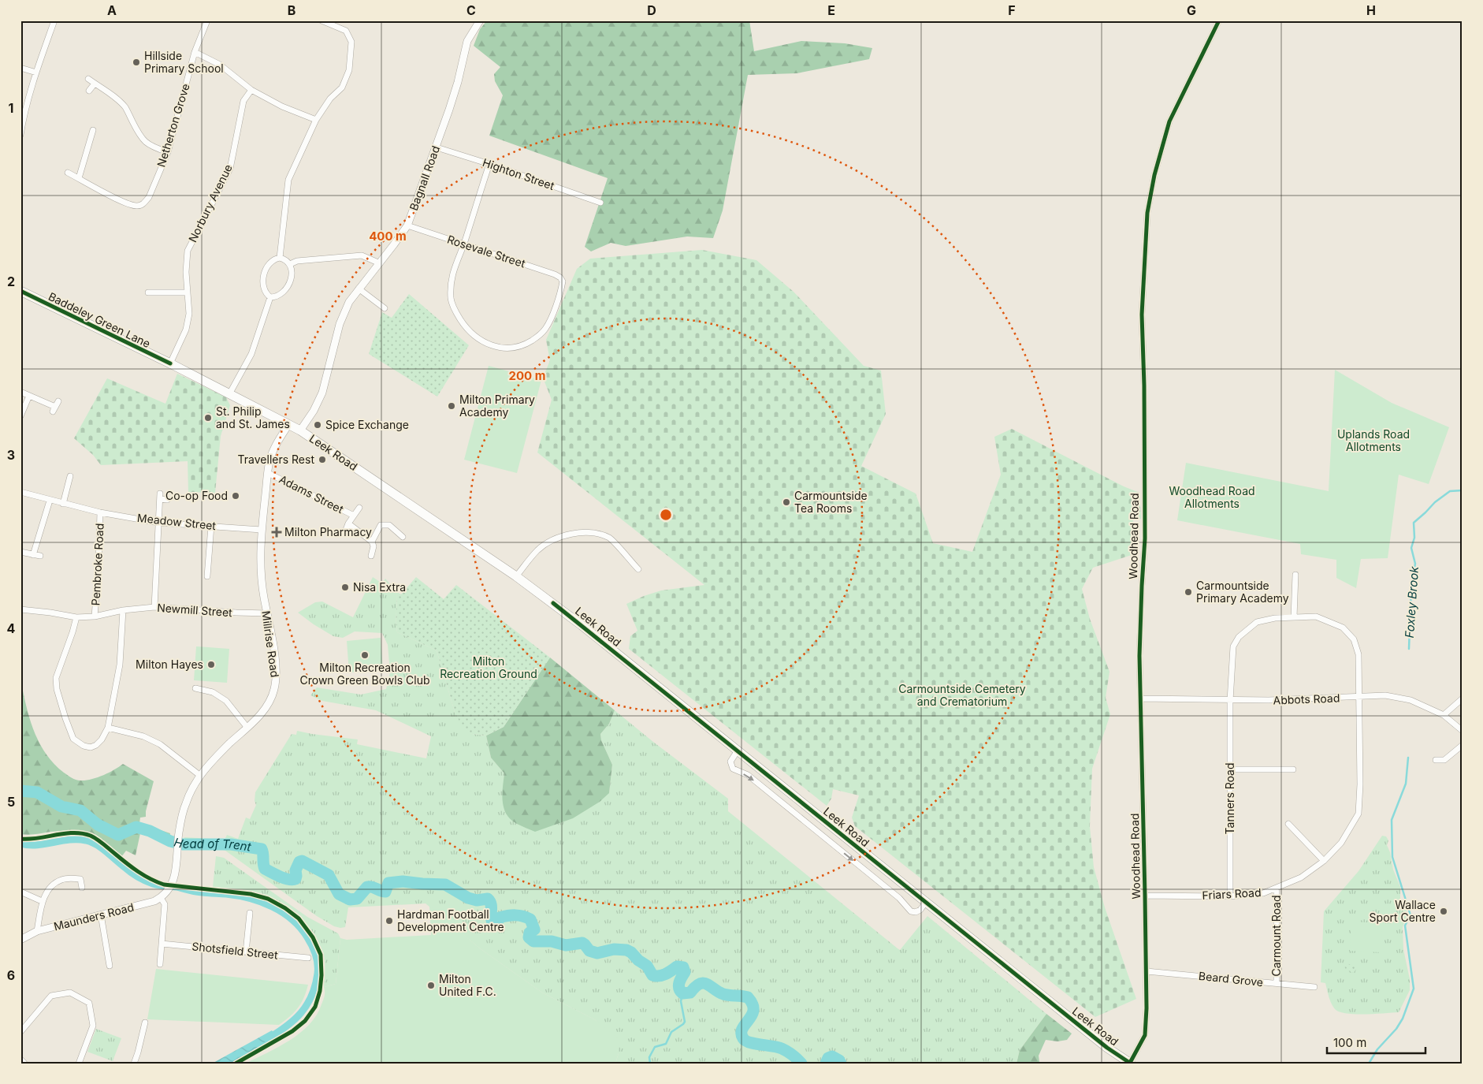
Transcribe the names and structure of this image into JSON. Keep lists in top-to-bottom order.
{
  "streets": {
    "main road": ["Baddeley Green Lane", "Leek Road"],
    "street": [
      "Netherton Grove",
      "Highton Street",
      "Bagnall Road",
      "Norbury Avenue",
      "Rosevale Street",
      "Adams Street",
      "Meadow Street",
      "Woodhead Road",
      "Pembroke Road",
      "Newmill Street",
      "Millrise Road",
      "Abbots Road",
      "Tanners Road",
      "Friars Road",
      "Maunders Road",
      "Carmount Road",
      "Shotsfield Street",
      "Beard Grove"
    ]
  },
  "crossings": [
    ["Highton Street", "Bagnall Road"],
    ["Bagnall Road", "Rosevale Street"],
    ["Bagnall Road", "Leek Road"],
    ["Norbury Avenue", "Baddeley Green Lane"],
    ["Baddeley Green Lane", "Leek Road"],
    ["Baddeley Green Lane", "Millrise Road"],
    ["Leek Road", "Woodhead Road"],
    ["Leek Road", "Millrise Road"],
    ["Adams Street", "Millrise Road"],
    ["Meadow Street", "Pembroke Road"],
    ["Meadow Street", "Millrise Road"],
    ["Woodhead Road", "Abbots Road"],
    ["Woodhead Road", "Friars Road"],
    ["Woodhead Road", "Beard Grove"],
    ["Pembroke Road", "Newmill Street"],
    ["Newmill Street", "Millrise Road"],
    ["Millrise Road", "Maunders Road"],
    ["Abbots Road", "Tanners Road"],
    ["Abbots Road", "Friars Road"],
    ["Tanners Road", "Friars Road"],
    ["Friars Road", "Carmount Road"],
    ["Carmount Road", "Beard Grove"]
  ],
  "water": ["Foxley Brook", "Head of Trent"],
  "parks": [
    "Uplands Road Allotments",
    "Woodhead Road Allotments",
    "Milton Recreation Ground",
    "Carmountside Cemetery and Crematorium"
  ],
  "places": {
    "other": [
      "Hillside Primary School",
      "Milton Primary Academy",
      "St. Philip and St. James",
      "Spice Exchange",
      "Travellers Rest",
      "Co-op Food",
      "Carmountside Tea Rooms",
      "Nisa Extra",
      "Carmountside Primary Academy",
      "Milton Recreation Crown Green Bowls Club",
      "Milton Hayes",
      "Wallace Sport Centre",
      "Hardman Football Development Centre",
      "Milton United F.C."
    ],
    "health": ["Milton Pharmacy"]
  },
  "scale_bar": "100 m",
  "grid": {
    "columns": [
      "A",
      "B",
      "C",
      "D",
      "E",
      "F",
      "G",
      "H"
    ],
    "rows": [
      "1",
      "2",
      "3",
      "4",
      "5",
      "6"
    ]
  },
  "rings": ["400 m", "200 m"]
}
